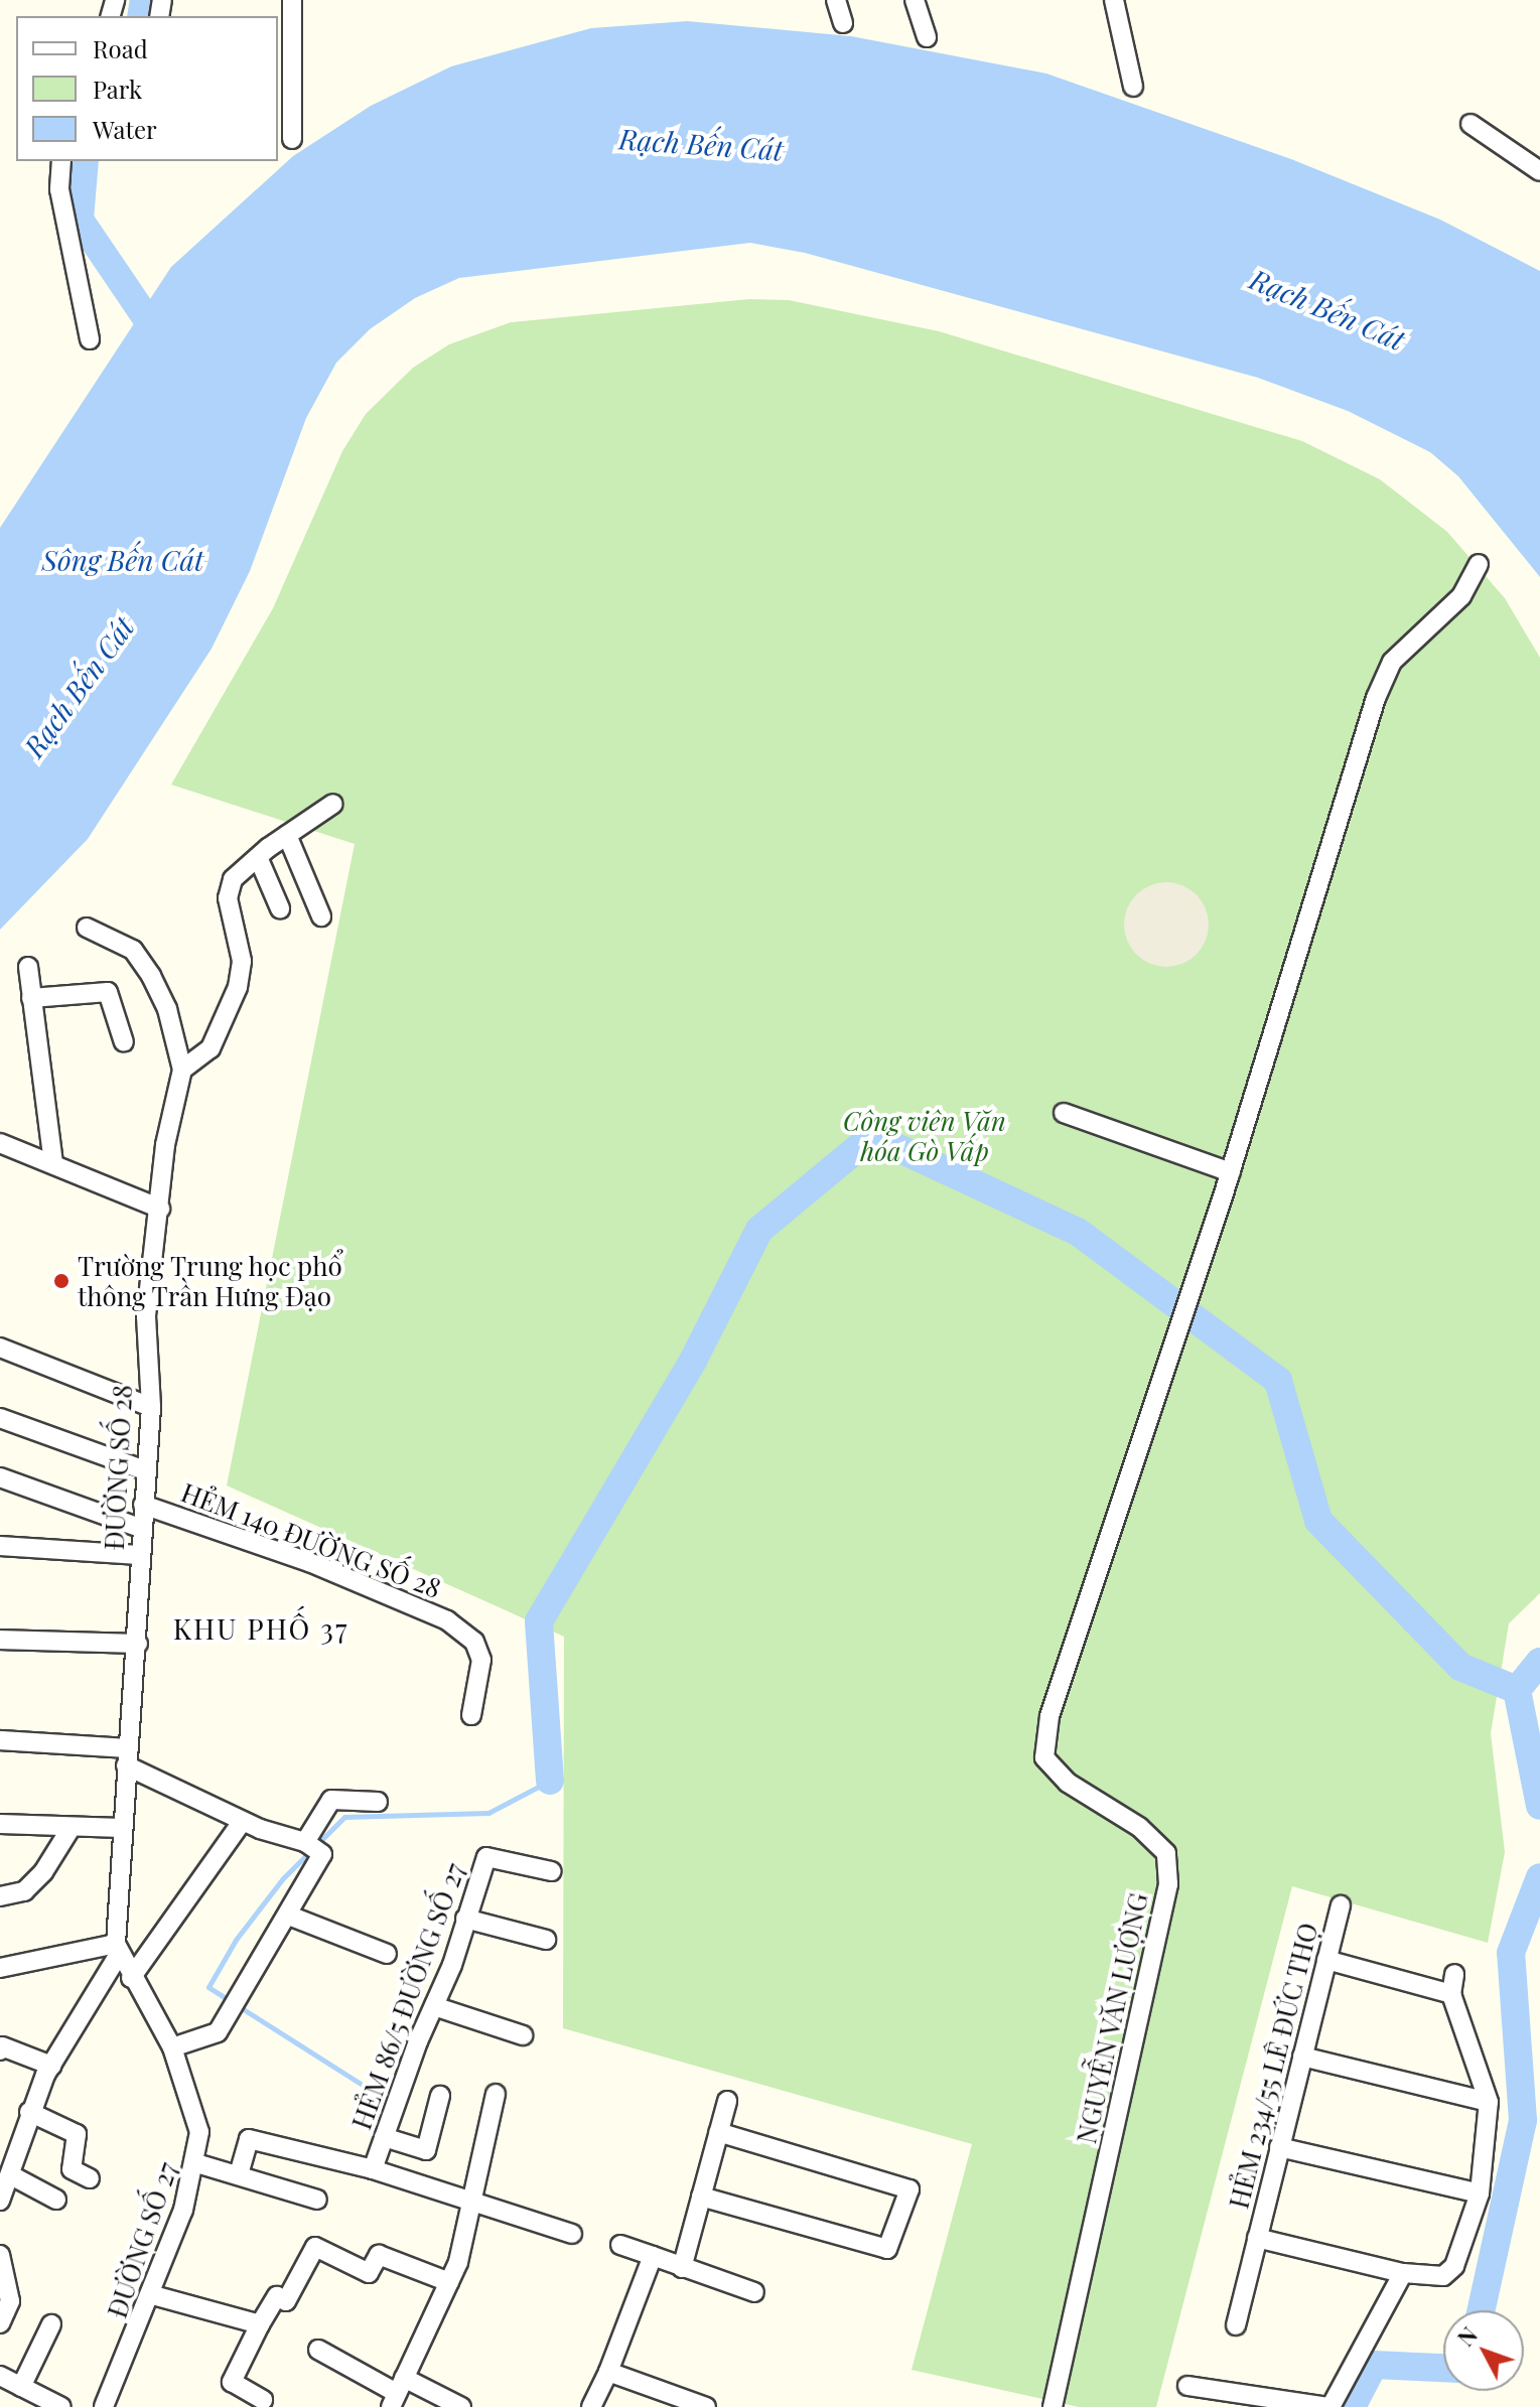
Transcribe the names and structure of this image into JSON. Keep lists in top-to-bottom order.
{
  "streets": {
    "street": [
      "ĐƯỜNG SỐ 28",
      "HẺM 140 ĐƯỜNG SỐ 28",
      "HẺM 86/5 ĐƯỜNG SỐ 27",
      "NGUYỄN VĂN LƯỢNG",
      "HẺM 234/55 LÊ ĐỨC THỌ",
      "ĐƯỜNG SỐ 27"
    ]
  },
  "crossings": [
    ["ĐƯỜNG SỐ 28", "HẺM 140 ĐƯỜNG SỐ 28"],
    ["ĐƯỜNG SỐ 28", "ĐƯỜNG SỐ 27"]
  ],
  "districts": ["KHU PHỐ 37"],
  "water": ["Rạch Bến Cát", "Sông Bến Cát"],
  "parks": ["Công viên Văn hóa Gò Vấp"],
  "places": ["Trường Trung học phổ thông Trần Hưng Đạo"],
  "legend": ["Road", "Park", "Water"],
  "north": "top left"
}
